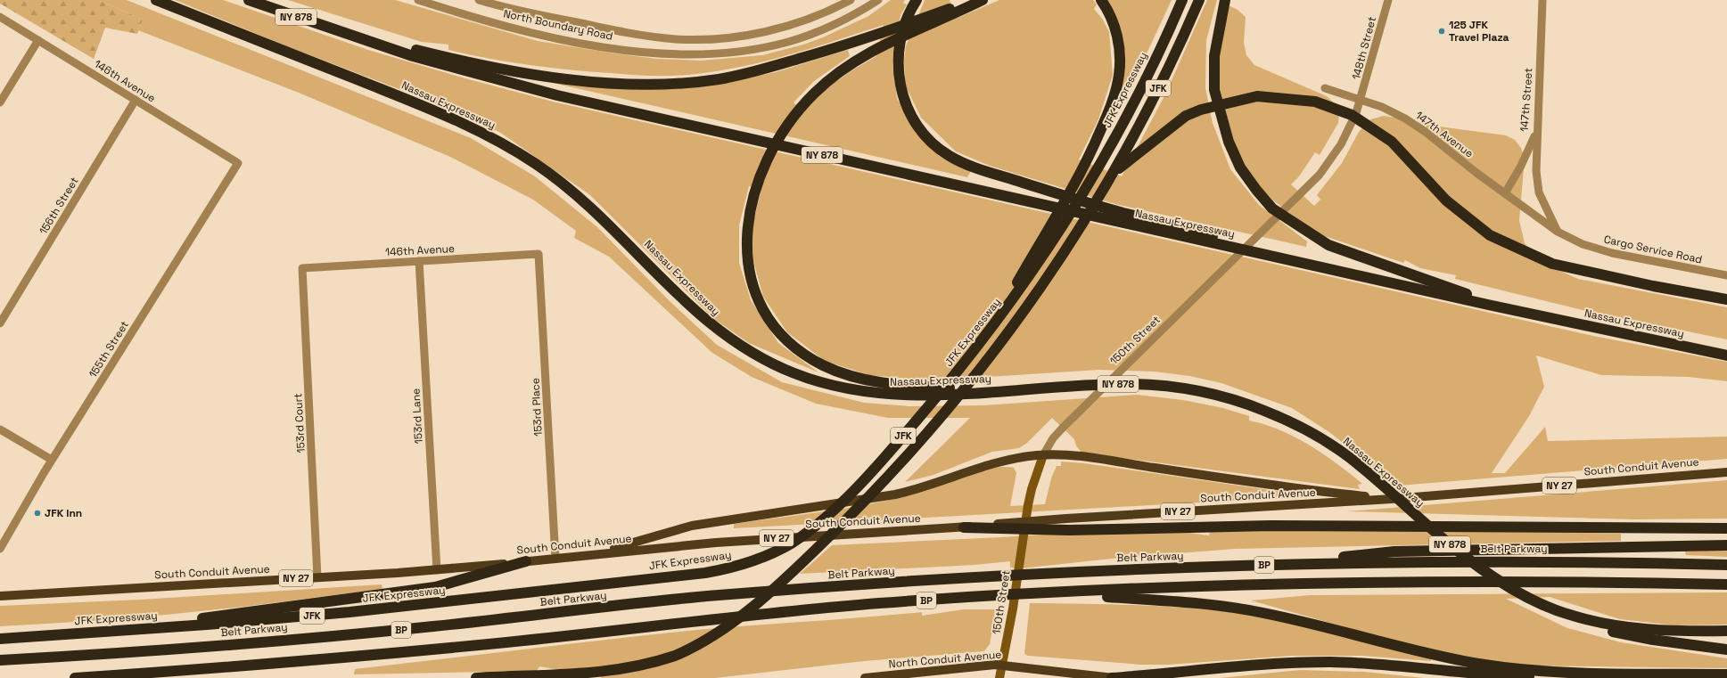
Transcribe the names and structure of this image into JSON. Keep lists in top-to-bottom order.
{
  "streets": {
    "highway": [
      "NY 878",
      "JFK",
      "JFK Expressway",
      "Nassau Expressway",
      "Belt Parkway",
      "BP"
    ],
    "main road": [
      "150th Street",
      "South Conduit Avenue",
      "NY 27",
      "North Conduit Avenue"
    ],
    "street": [
      "North Boundary Road",
      "148th Street",
      "146th Avenue",
      "147th Street",
      "147th Avenue",
      "156th Street",
      "Cargo Service Road",
      "155th Street",
      "153rd Place",
      "153rd Lane",
      "153rd Court"
    ]
  },
  "crossings": [
    ["148th Street", "147th Avenue"],
    ["148th Street", "150th Street"],
    ["146th Avenue", "156th Street"],
    ["146th Avenue", "155th Street"],
    ["146th Avenue", "153rd Place"],
    ["146th Avenue", "153rd Lane"],
    ["146th Avenue", "153rd Court"],
    ["147th Street", "147th Avenue"],
    ["147th Street", "Cargo Service Road"],
    ["147th Avenue", "Cargo Service Road"],
    ["147th Avenue", "150th Street"],
    ["150th Street", "North Conduit Avenue"],
    ["153rd Place", "South Conduit Avenue"],
    ["153rd Lane", "South Conduit Avenue"],
    ["153rd Court", "South Conduit Avenue"]
  ],
  "places": ["125 JFK Travel Plaza", "JFK Inn"]
}
